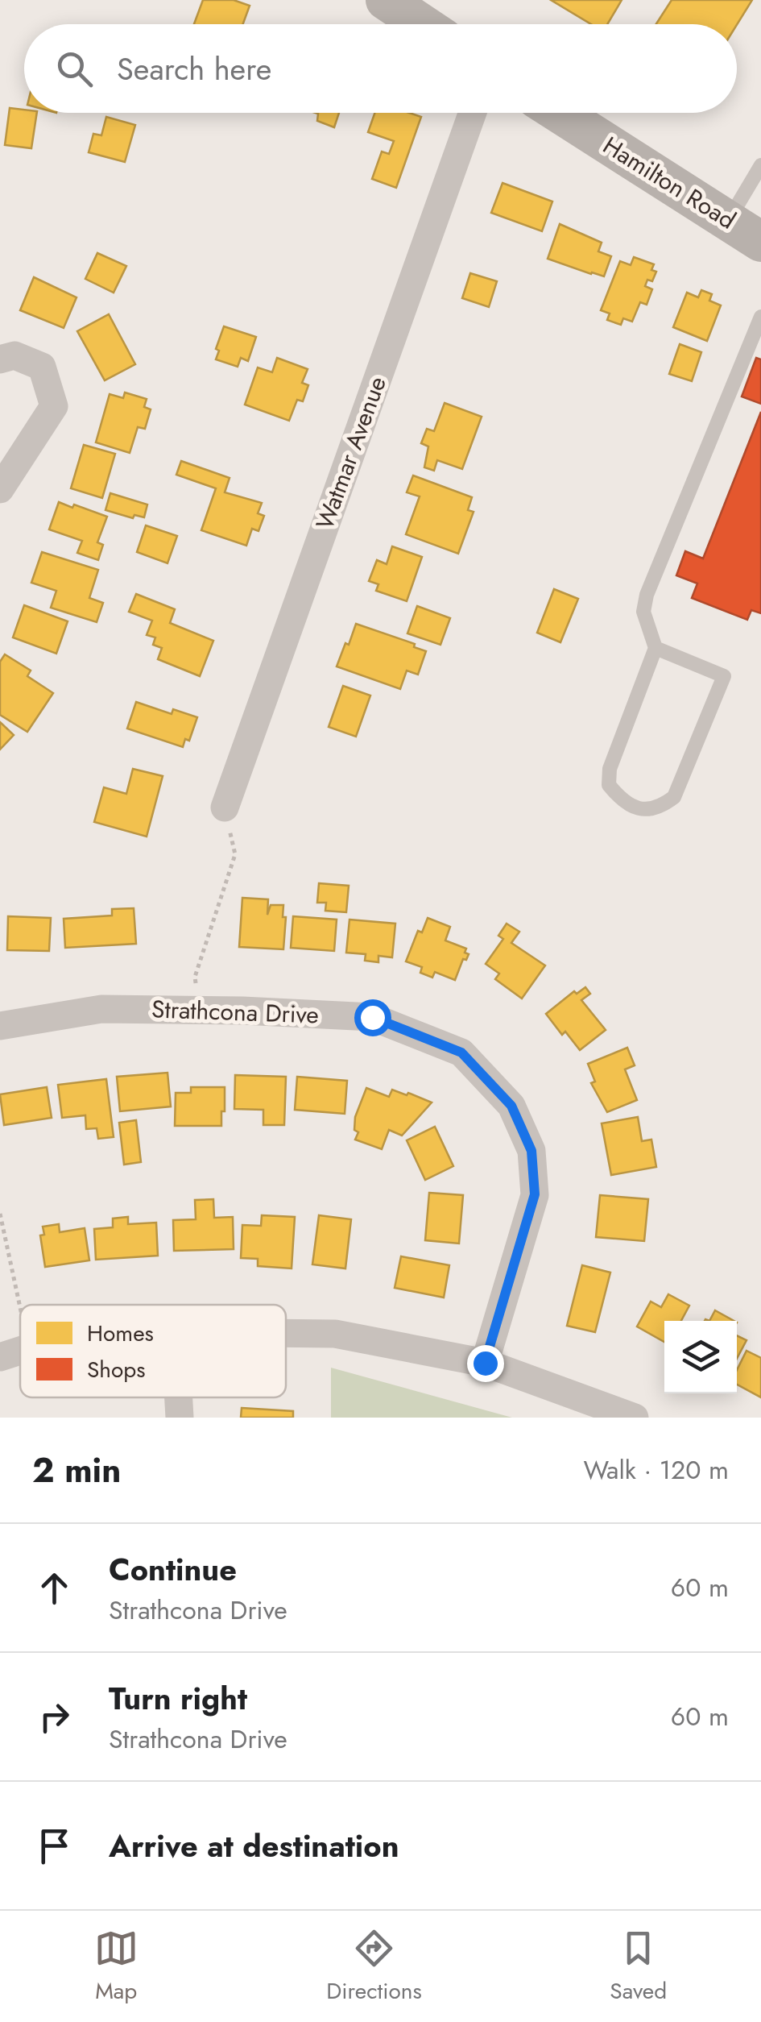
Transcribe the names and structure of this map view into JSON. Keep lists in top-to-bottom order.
{
  "streets": {
    "main road": ["Hamilton Road"],
    "street": ["Watmar Avenue", "Strathcona Drive"]
  },
  "legend": ["Homes", "Shops"],
  "page": {
    "search": "Search here",
    "heading": ["2 min", "Walk · 120 m"],
    "list": [
      ["Continue", "Strathcona Drive", "60 m"],
      ["Turn right", "Strathcona Drive", "60 m"],
      "Arrive at destination"
    ],
    "nav": ["Map", "Directions", "Saved"]
  }
}
